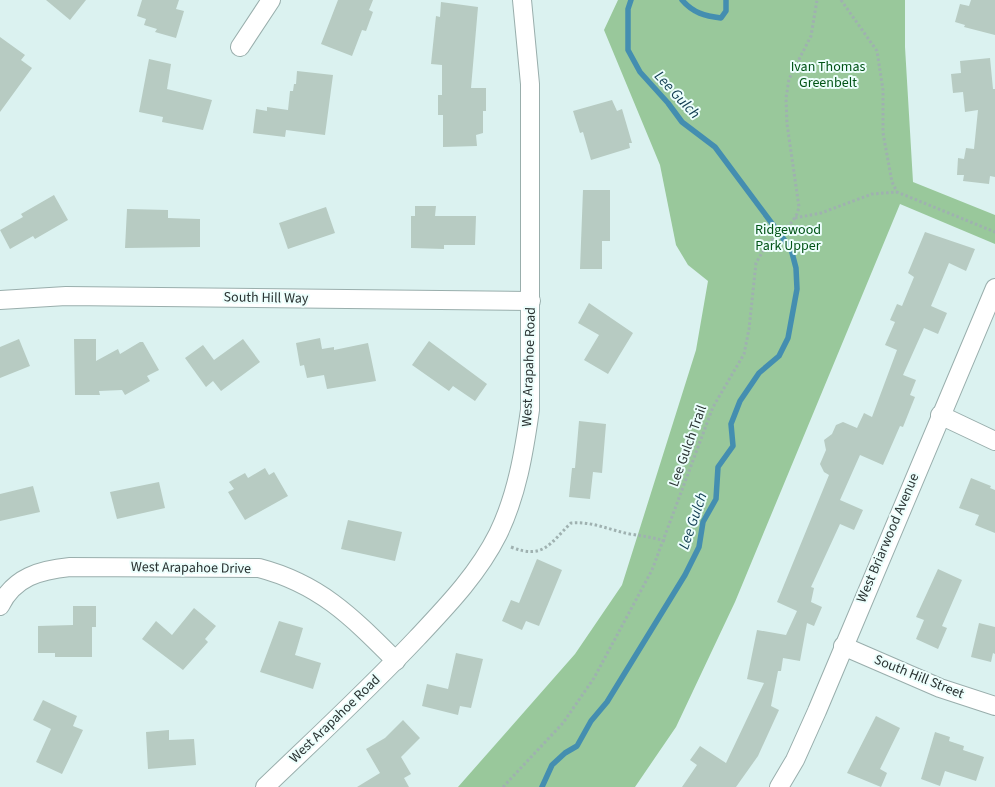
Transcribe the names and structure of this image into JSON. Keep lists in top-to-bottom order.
{
  "streets": {
    "street": [
      "South Hill Way",
      "West Arapahoe Road",
      "West Briarwood Avenue",
      "West Arapahoe Drive",
      "South Hill Street"
    ],
    "path": ["Lee Gulch Trail"]
  },
  "crossings": [
    ["South Hill Way", "West Arapahoe Road"],
    ["West Arapahoe Road", "West Arapahoe Drive"],
    ["West Briarwood Avenue", "South Hill Street"]
  ],
  "water": ["Lee Gulch"],
  "parks": ["Ivan Thomas Greenbelt", "Ridgewood Park Upper"]
}
